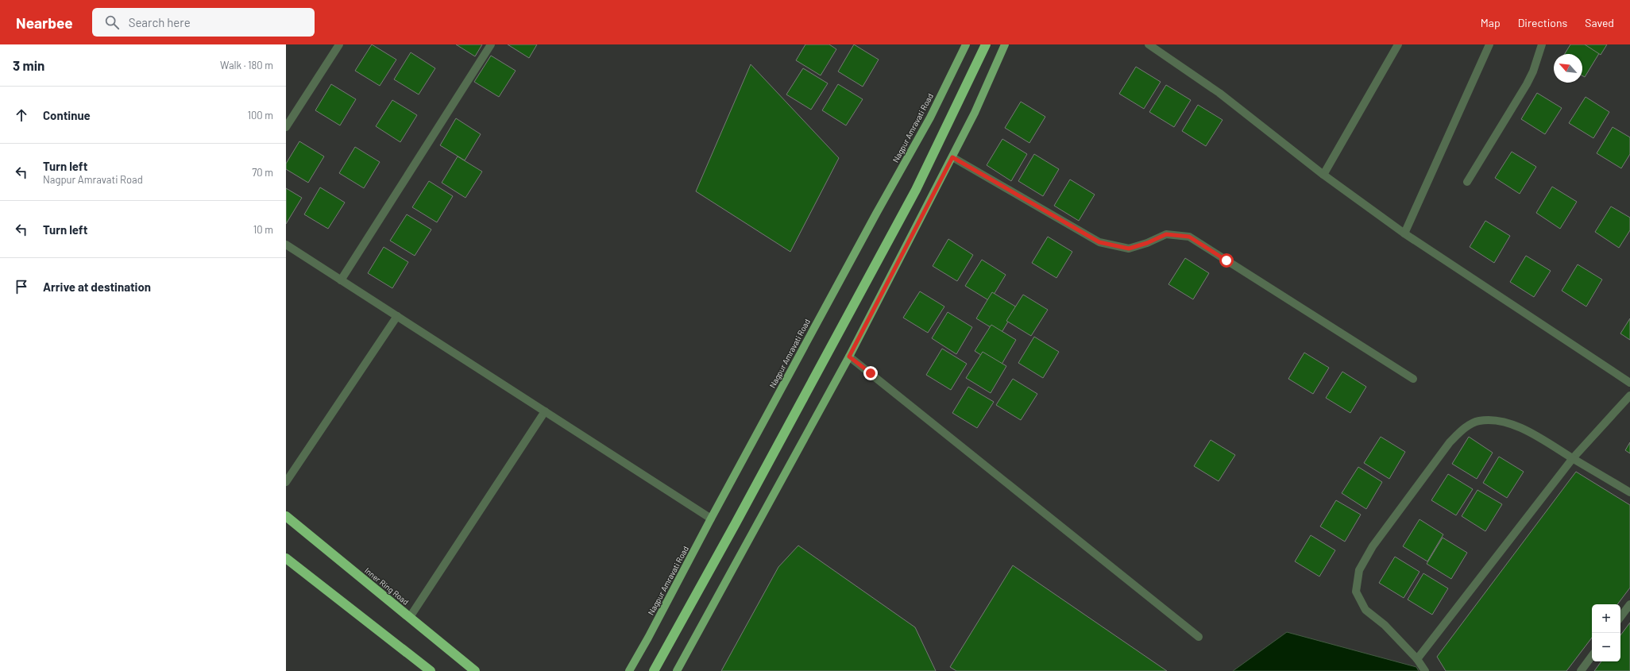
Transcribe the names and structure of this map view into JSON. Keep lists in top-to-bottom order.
{
  "streets": {
    "highway": ["Inner Ring Road"],
    "main road": ["Nagpur Amravati Road"]
  },
  "north": "top left",
  "page": {
    "header": "Nearbee",
    "search": "Search here",
    "nav": ["Map", "Directions", "Saved"],
    "heading": ["3 min", "Walk · 180 m"],
    "list": [
      ["Continue", "100 m"],
      ["Turn left", "Nagpur Amravati Road", "70 m"],
      ["Turn left", "10 m"],
      "Arrive at destination"
    ],
    "map_buttons": ["+", "−"]
  }
}
